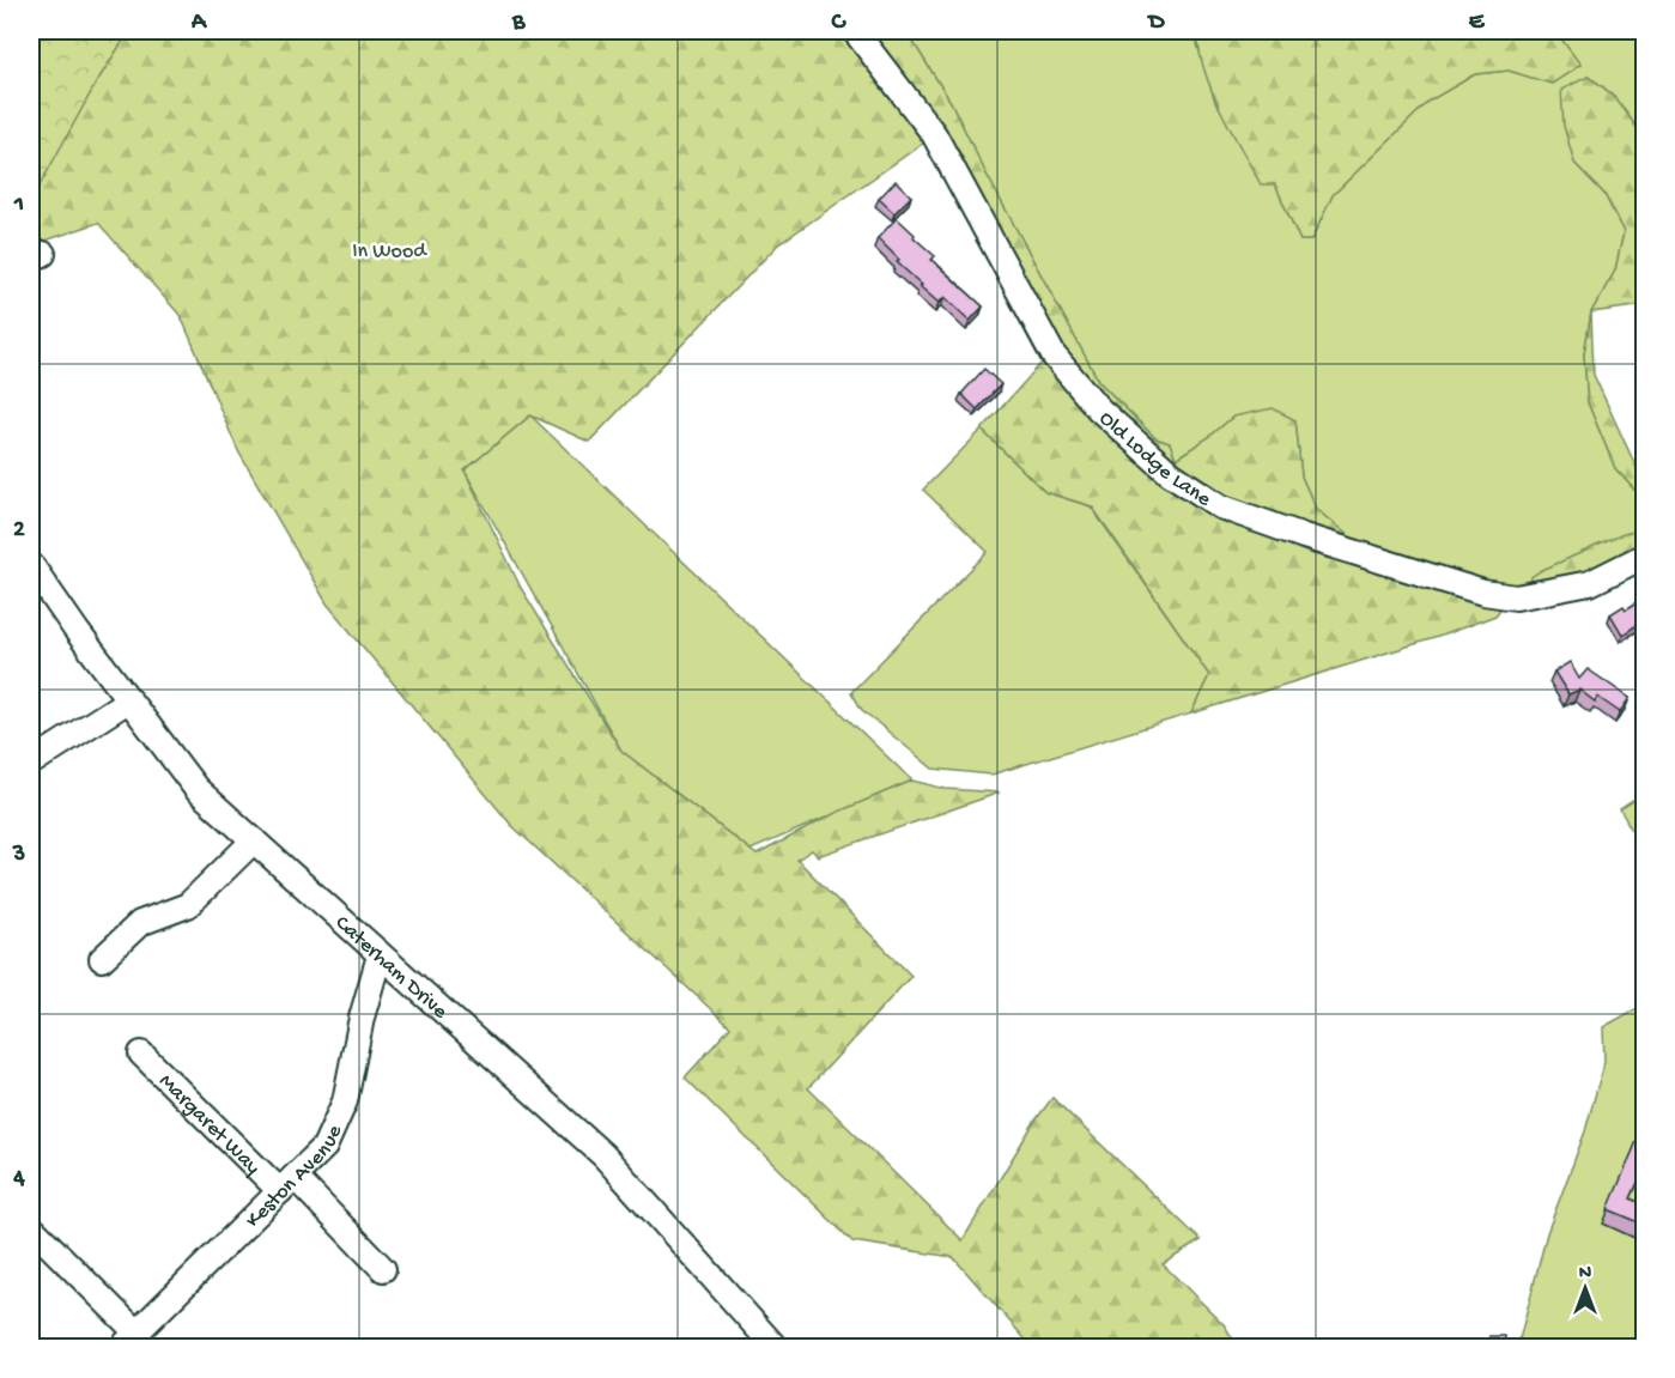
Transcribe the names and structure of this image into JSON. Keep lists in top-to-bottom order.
{
  "streets": {
    "street": [
      "Old Lodge Lane",
      "Caterham Drive",
      "Margaret Way",
      "Keston Avenue"
    ]
  },
  "crossings": [
    ["Caterham Drive", "Keston Avenue"],
    ["Margaret Way", "Keston Avenue"]
  ],
  "parks": ["In Wood"],
  "north": "top",
  "grid": {
    "columns": [
      "A",
      "B",
      "C",
      "D",
      "E"
    ],
    "rows": [
      "1",
      "2",
      "3",
      "4"
    ]
  }
}
